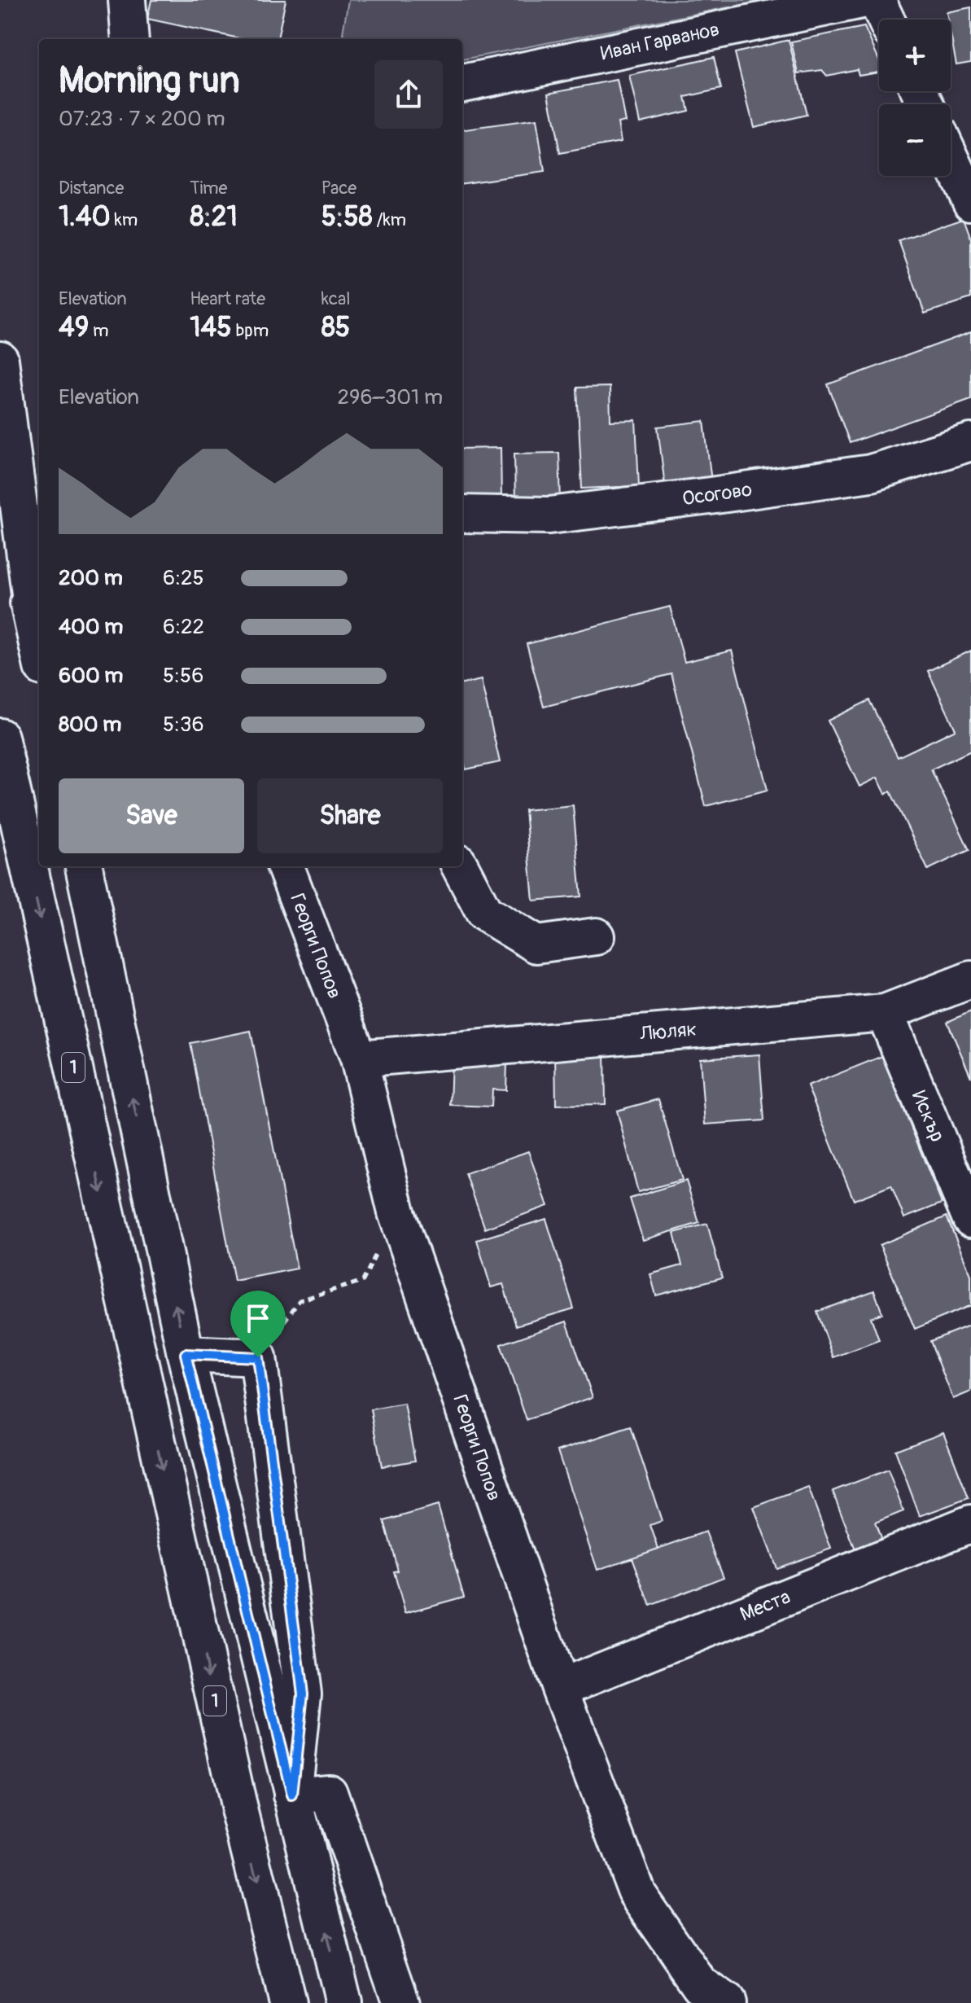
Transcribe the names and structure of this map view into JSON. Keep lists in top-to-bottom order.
{
  "streets": {
    "street": [
      "Иван Гарванов",
      "Осогово",
      "Георги Попов",
      "Люляк",
      "1",
      "Искър",
      "Места"
    ]
  },
  "crossings": [
    ["Георги Попов", "Люляк"],
    ["Георги Попов", "Места"],
    ["Люляк", "Искър"]
  ],
  "page": {
    "map_buttons": ["+", "−"],
    "heading": ["Morning run", "07:23 · 7 × 200 m"],
    "stats": [
      ["Distance", "1.40 km"],
      ["Time", "8:21"],
      ["Pace", "5:58 /km"],
      ["Elevation", "49 m"],
      ["Heart rate", "145 bpm"],
      ["kcal", "85"]
    ],
    "chart": ["Elevation", "296–301 m"],
    "list": [
      {
        "name": "200 m",
        "note": "6:25"
      },
      {
        "name": "400 m",
        "note": "6:22"
      },
      {
        "name": "600 m",
        "note": "5:56"
      },
      {
        "name": "800 m",
        "note": "5:36"
      }
    ],
    "buttons": ["Save", "Share"]
  }
}
